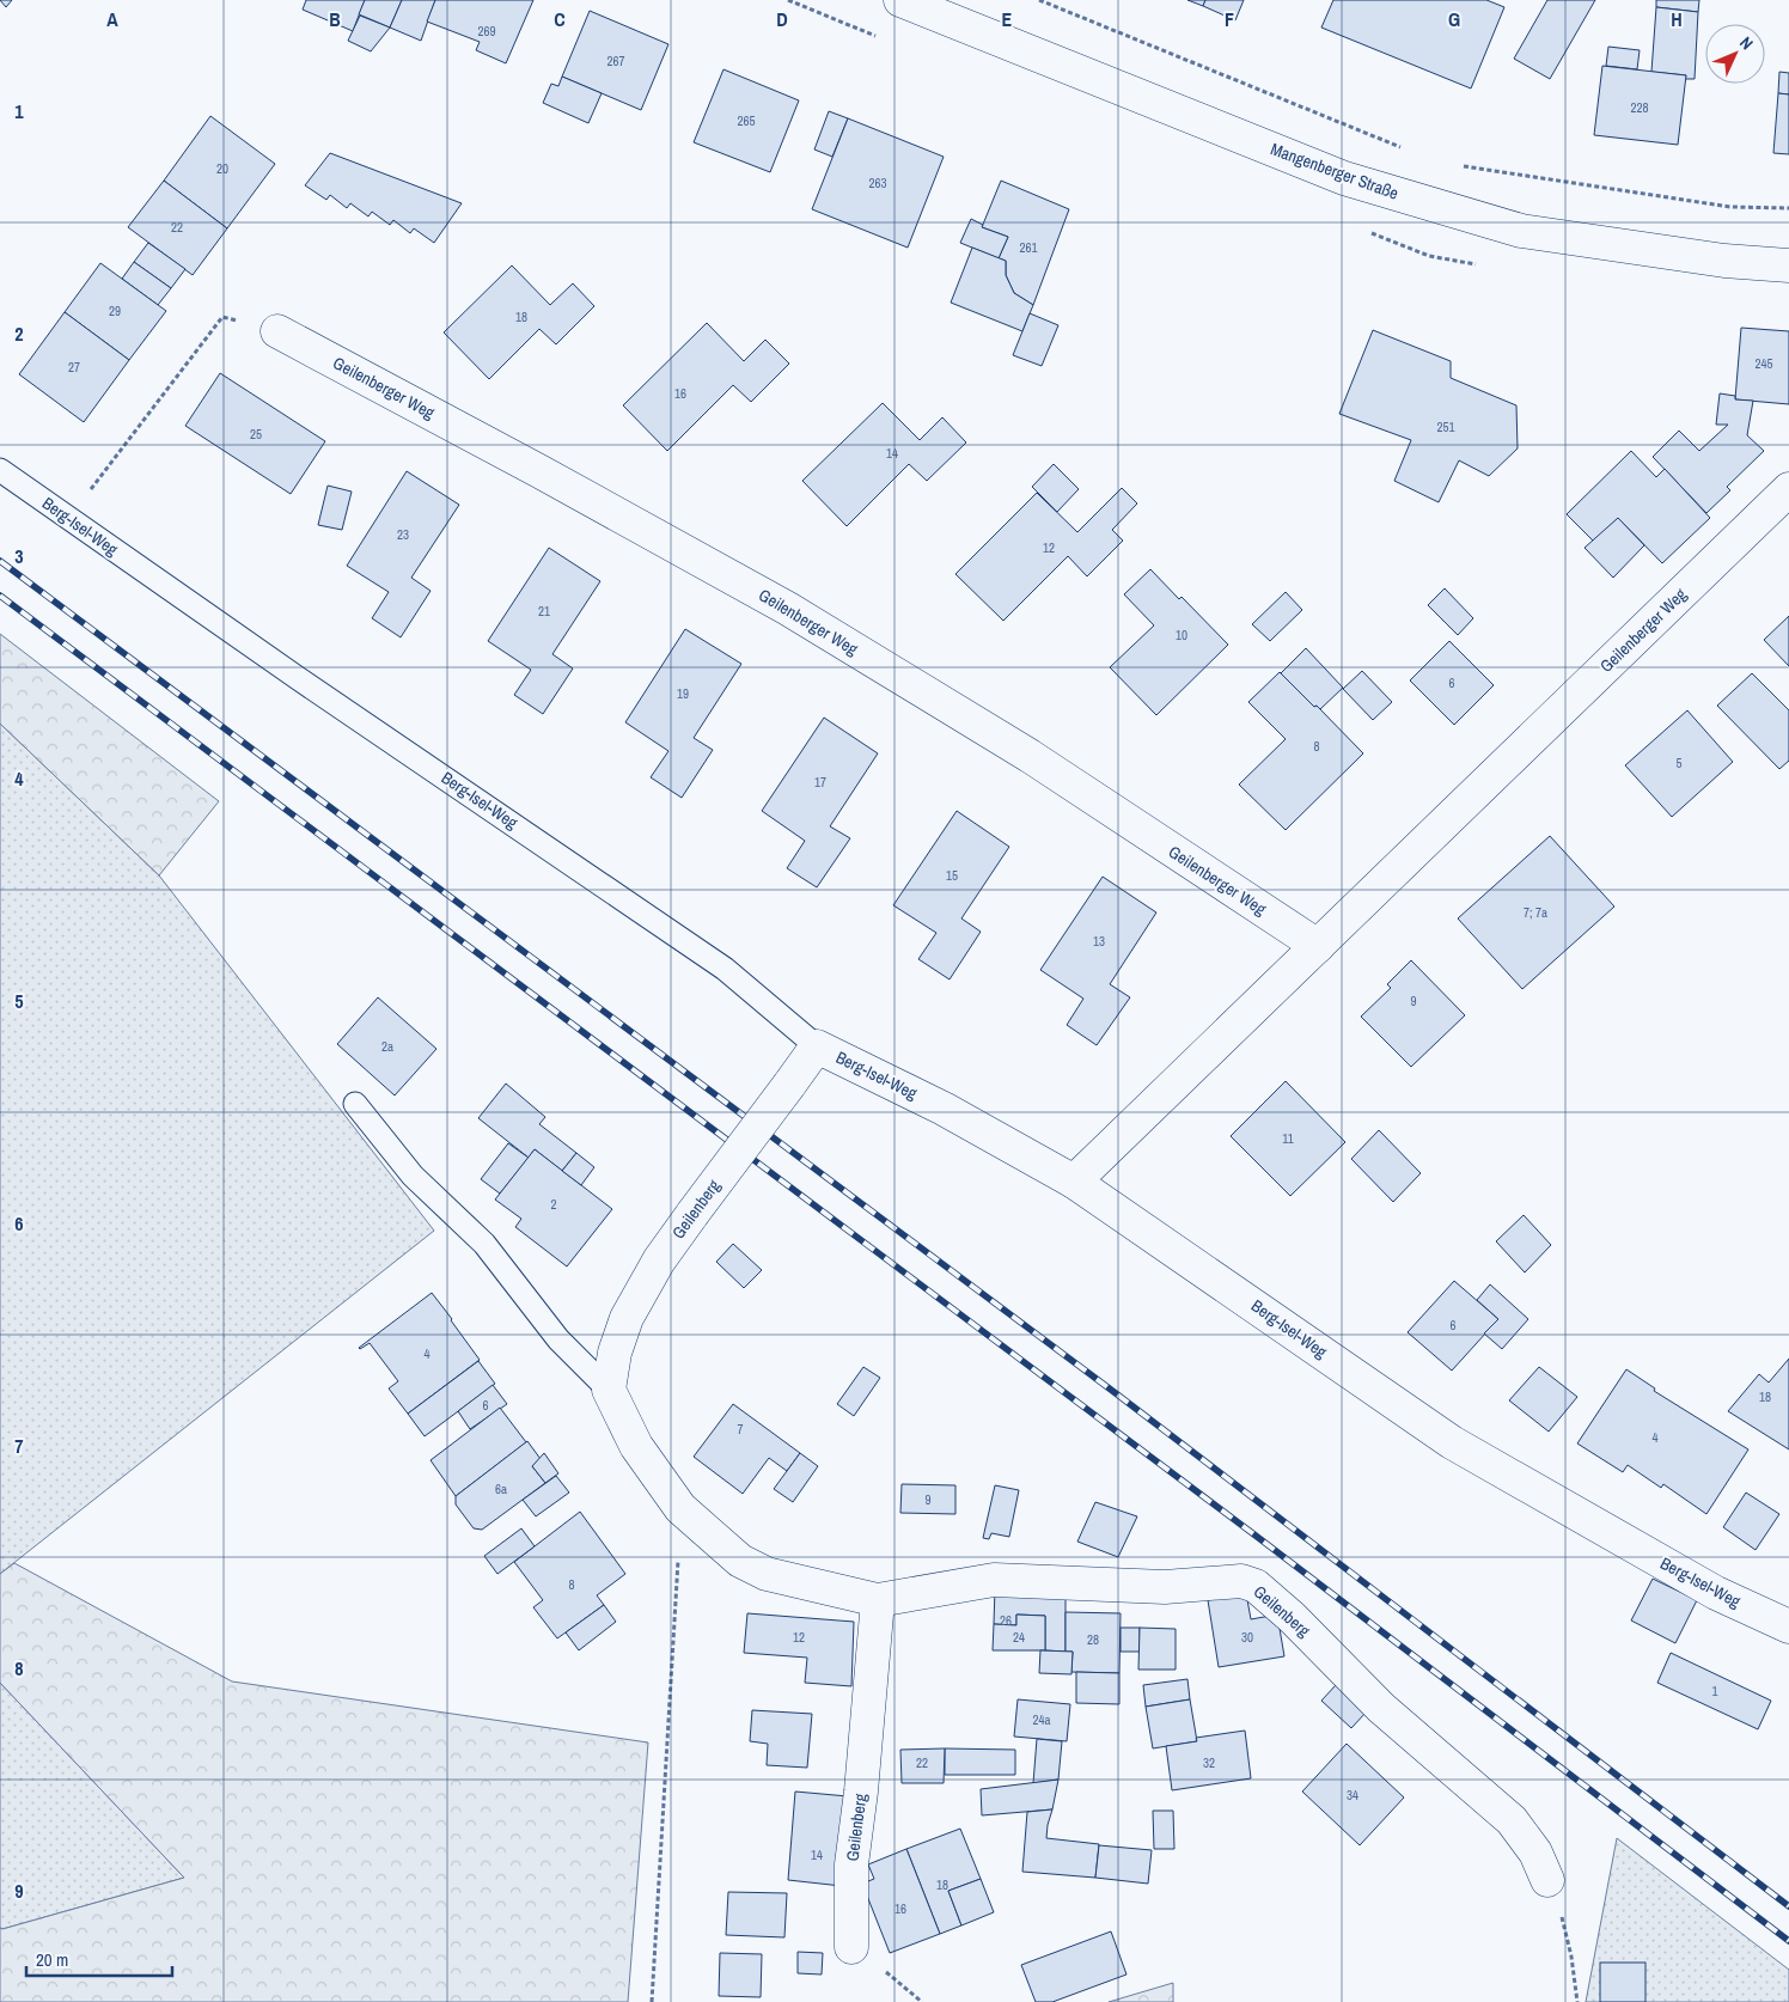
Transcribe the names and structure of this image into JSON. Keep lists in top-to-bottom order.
{
  "streets": {
    "street": [
      "Mangenberger Straße",
      "Geilenberger Weg",
      "Berg-Isel-Weg",
      "Geilenberg"
    ]
  },
  "crossings": [
    ["Geilenberger Weg", "Berg-Isel-Weg"],
    ["Berg-Isel-Weg", "Geilenberg"]
  ],
  "house_numbers": [
    "269",
    "267",
    "228",
    "265",
    "20",
    "263",
    "22",
    "261",
    "29",
    "18",
    "245",
    "27",
    "16",
    "251",
    "25",
    "14",
    "23",
    "12",
    "21",
    "10",
    "6",
    "19",
    "8",
    "5",
    "17",
    "15",
    "7; 7a",
    "13",
    "9",
    "2a",
    "11",
    "2",
    "6",
    "4",
    "18",
    "6",
    "7",
    "4",
    "6a",
    "9",
    "8",
    "26",
    "12",
    "24",
    "30",
    "28",
    "1",
    "24a",
    "22",
    "32",
    "34",
    "14",
    "18",
    "16"
  ],
  "scale_bar": "20 m",
  "north": "top right",
  "grid": {
    "columns": [
      "A",
      "B",
      "C",
      "D",
      "E",
      "F",
      "G",
      "H"
    ],
    "rows": [
      "1",
      "2",
      "3",
      "4",
      "5",
      "6",
      "7",
      "8",
      "9"
    ]
  }
}
